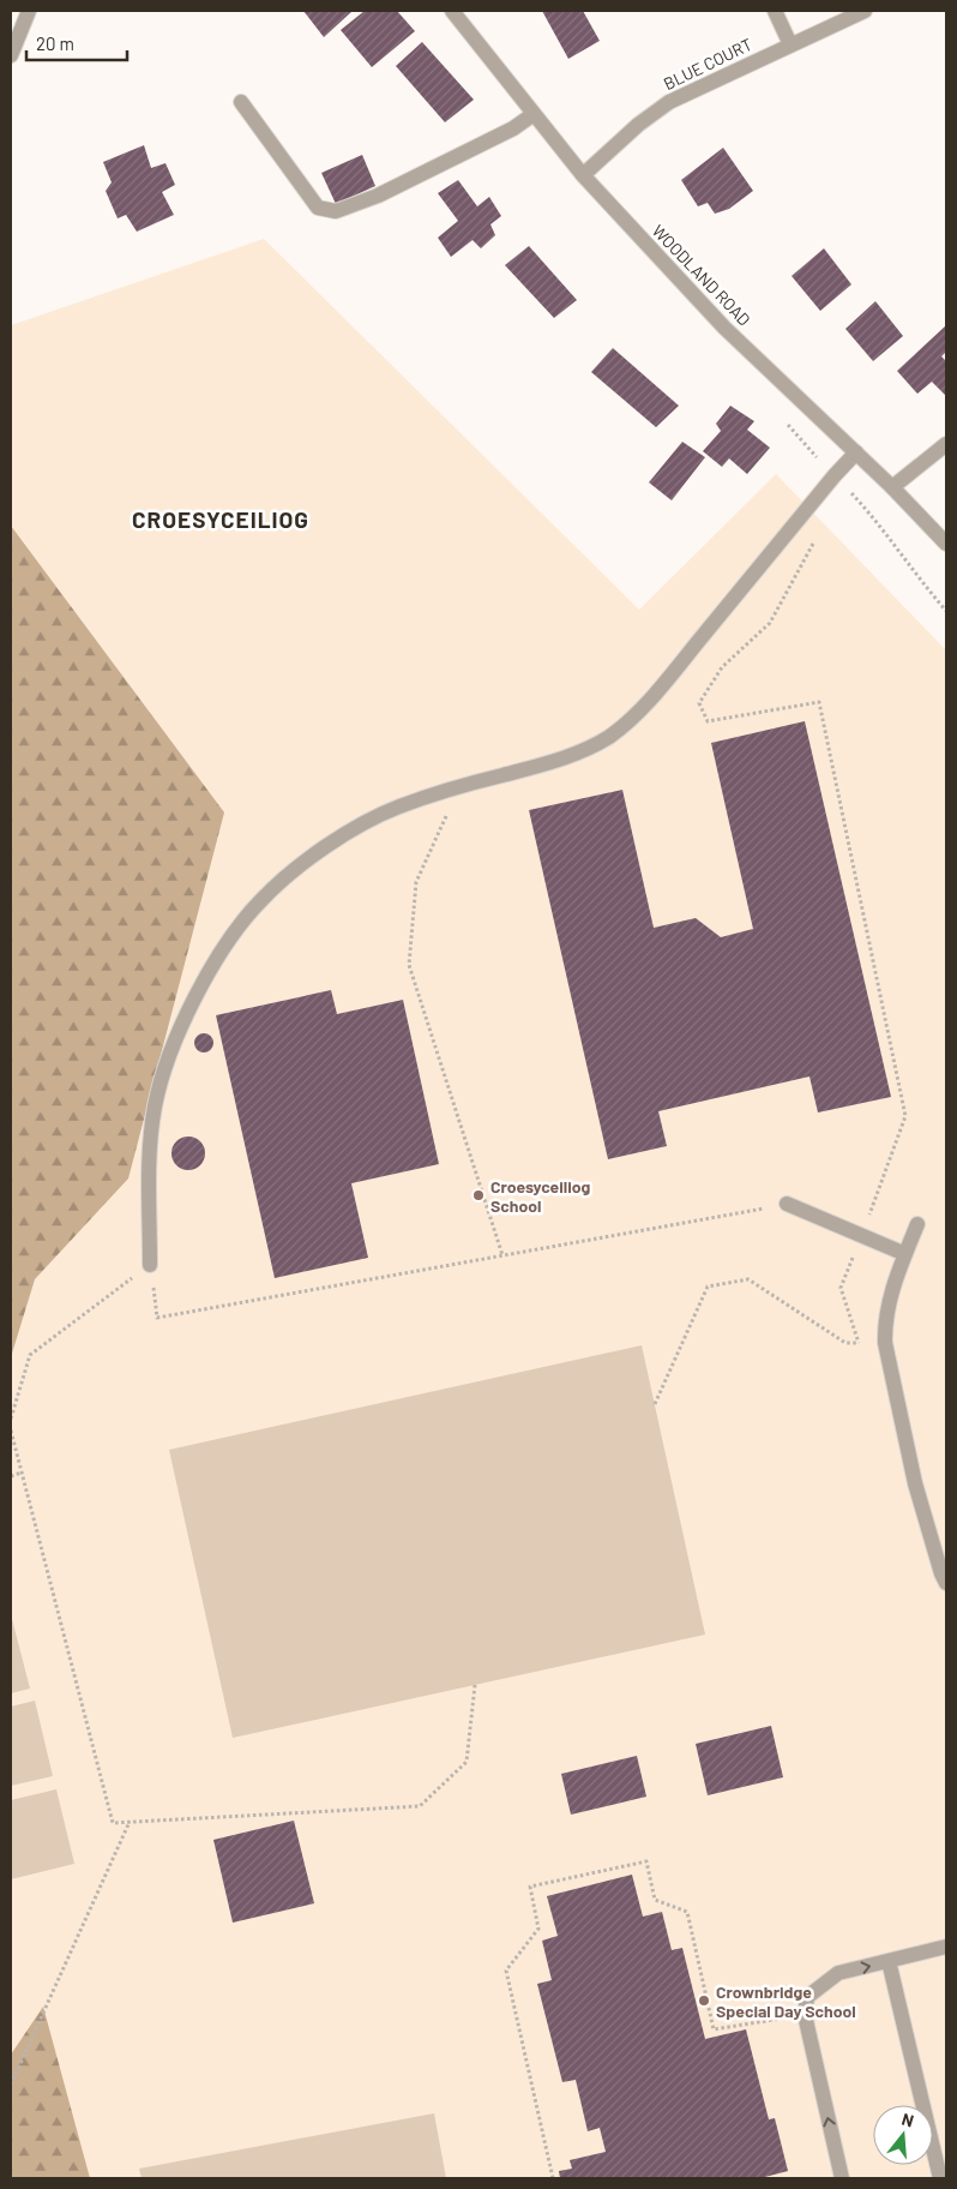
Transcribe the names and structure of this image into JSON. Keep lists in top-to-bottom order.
{
  "streets": {
    "street": ["BLUE COURT", "WOODLAND ROAD"]
  },
  "crossings": [
    ["BLUE COURT", "WOODLAND ROAD"]
  ],
  "districts": ["CROESYCEILIOG"],
  "places": ["Croesyceiliog School", "Crownbridge Special Day School"],
  "scale_bar": "20 m",
  "north": "top"
}
